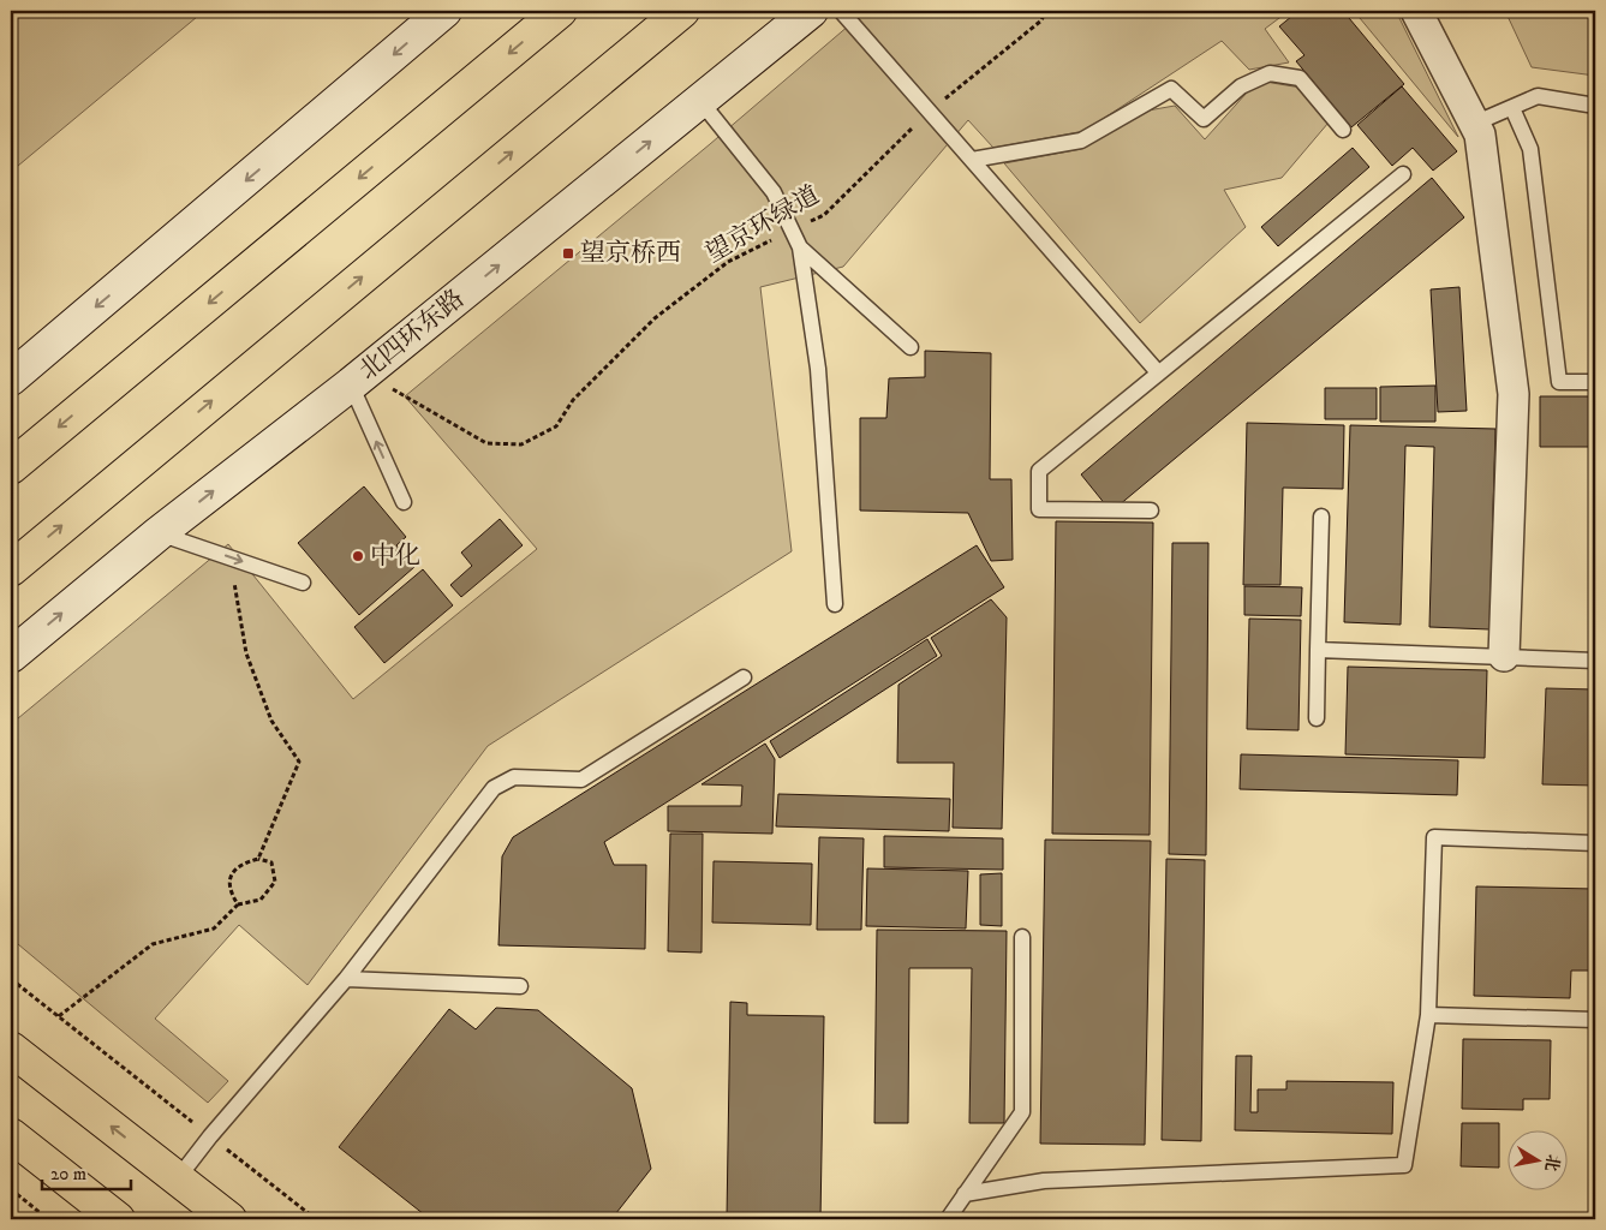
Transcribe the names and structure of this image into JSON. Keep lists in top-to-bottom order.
{
  "streets": {
    "street": ["北四环东路"],
    "path": ["望京环绿道"]
  },
  "crossings": [
    ["望京环绿道", "北四环东路"]
  ],
  "places": {
    "transit": ["望京桥西"],
    "other": ["中化"]
  },
  "scale_bar": "20 m",
  "north": "right"
}
